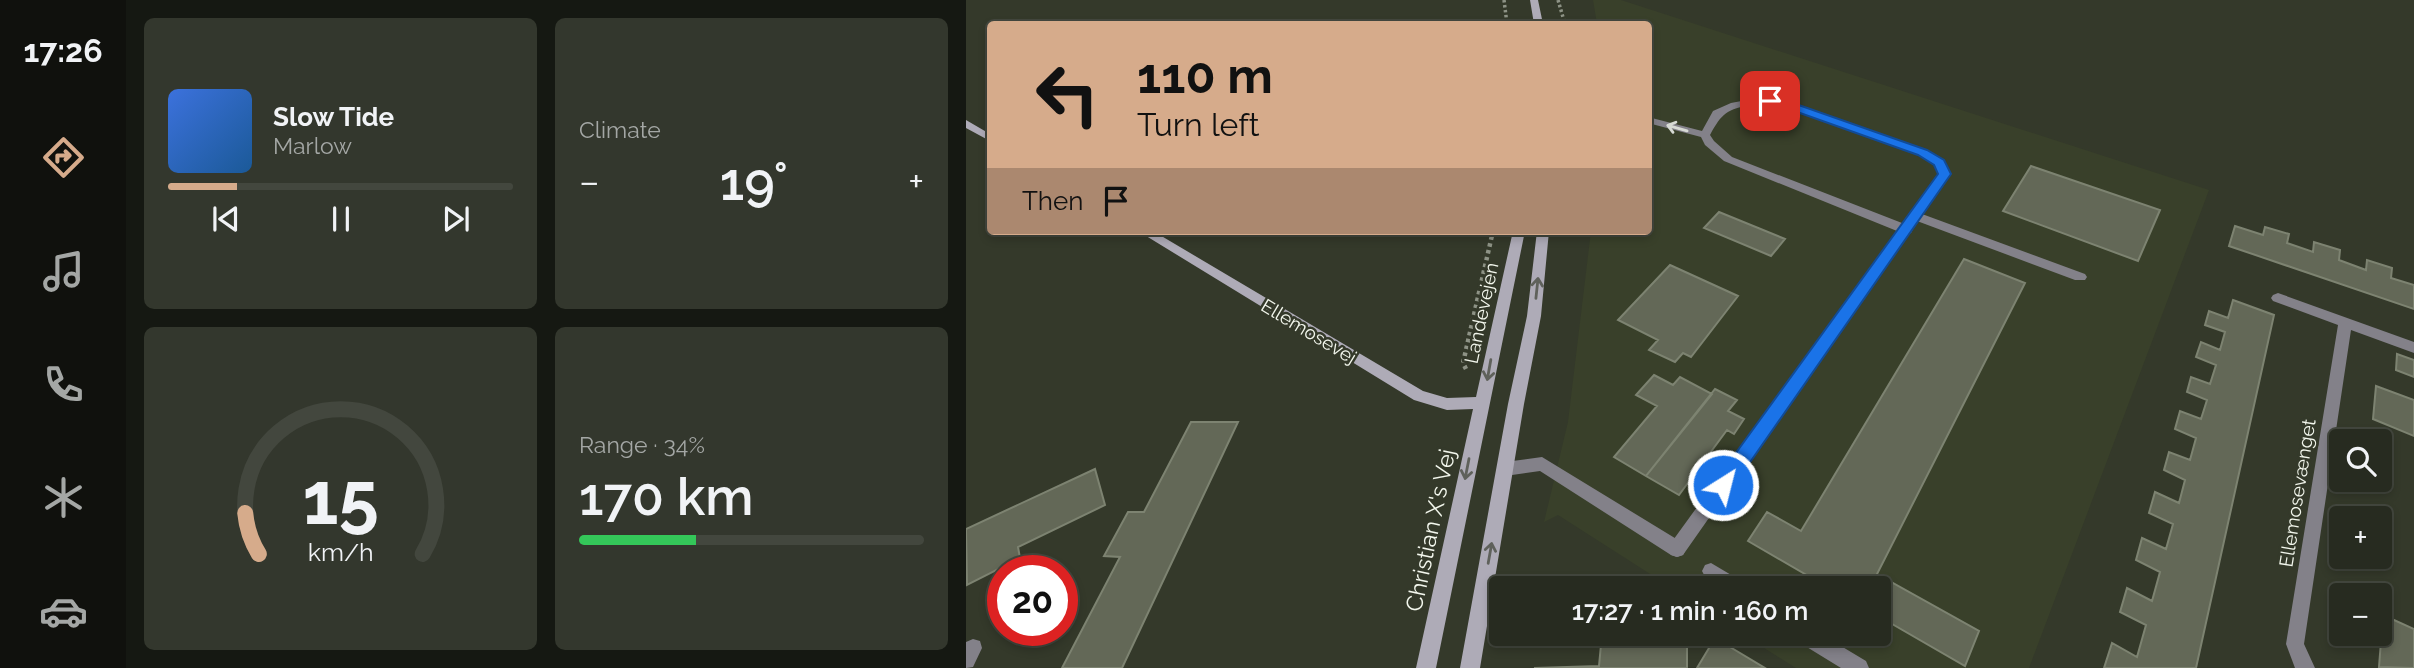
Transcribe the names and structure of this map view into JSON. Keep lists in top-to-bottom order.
{
  "streets": {
    "main road": ["Landevejen", "Ellemosevej", "Christian X's Vej"],
    "street": ["Ellemosevænget"]
  },
  "crossings": [
    ["Landevejen", "Ellemosevej"],
    ["Landevejen", "Christian X's Vej"],
    ["Ellemosevej", "Christian X's Vej"]
  ],
  "page": {
    "tabs": "17:26",
    "tile": [
      "Climate",
      ["Range · 34%", "170 km"]
    ],
    "turn": ["110 m", "Turn left"],
    "song": ["Slow Tide", "Marlow"],
    "heat": ["−", "19°", "+"],
    "then": "Then",
    "map_buttons": ["+", "−"],
    "limit": "20",
    "trip": "17:27 · 1 min · 160 m",
    "gauge": ["15", "km/h"]
  }
}
